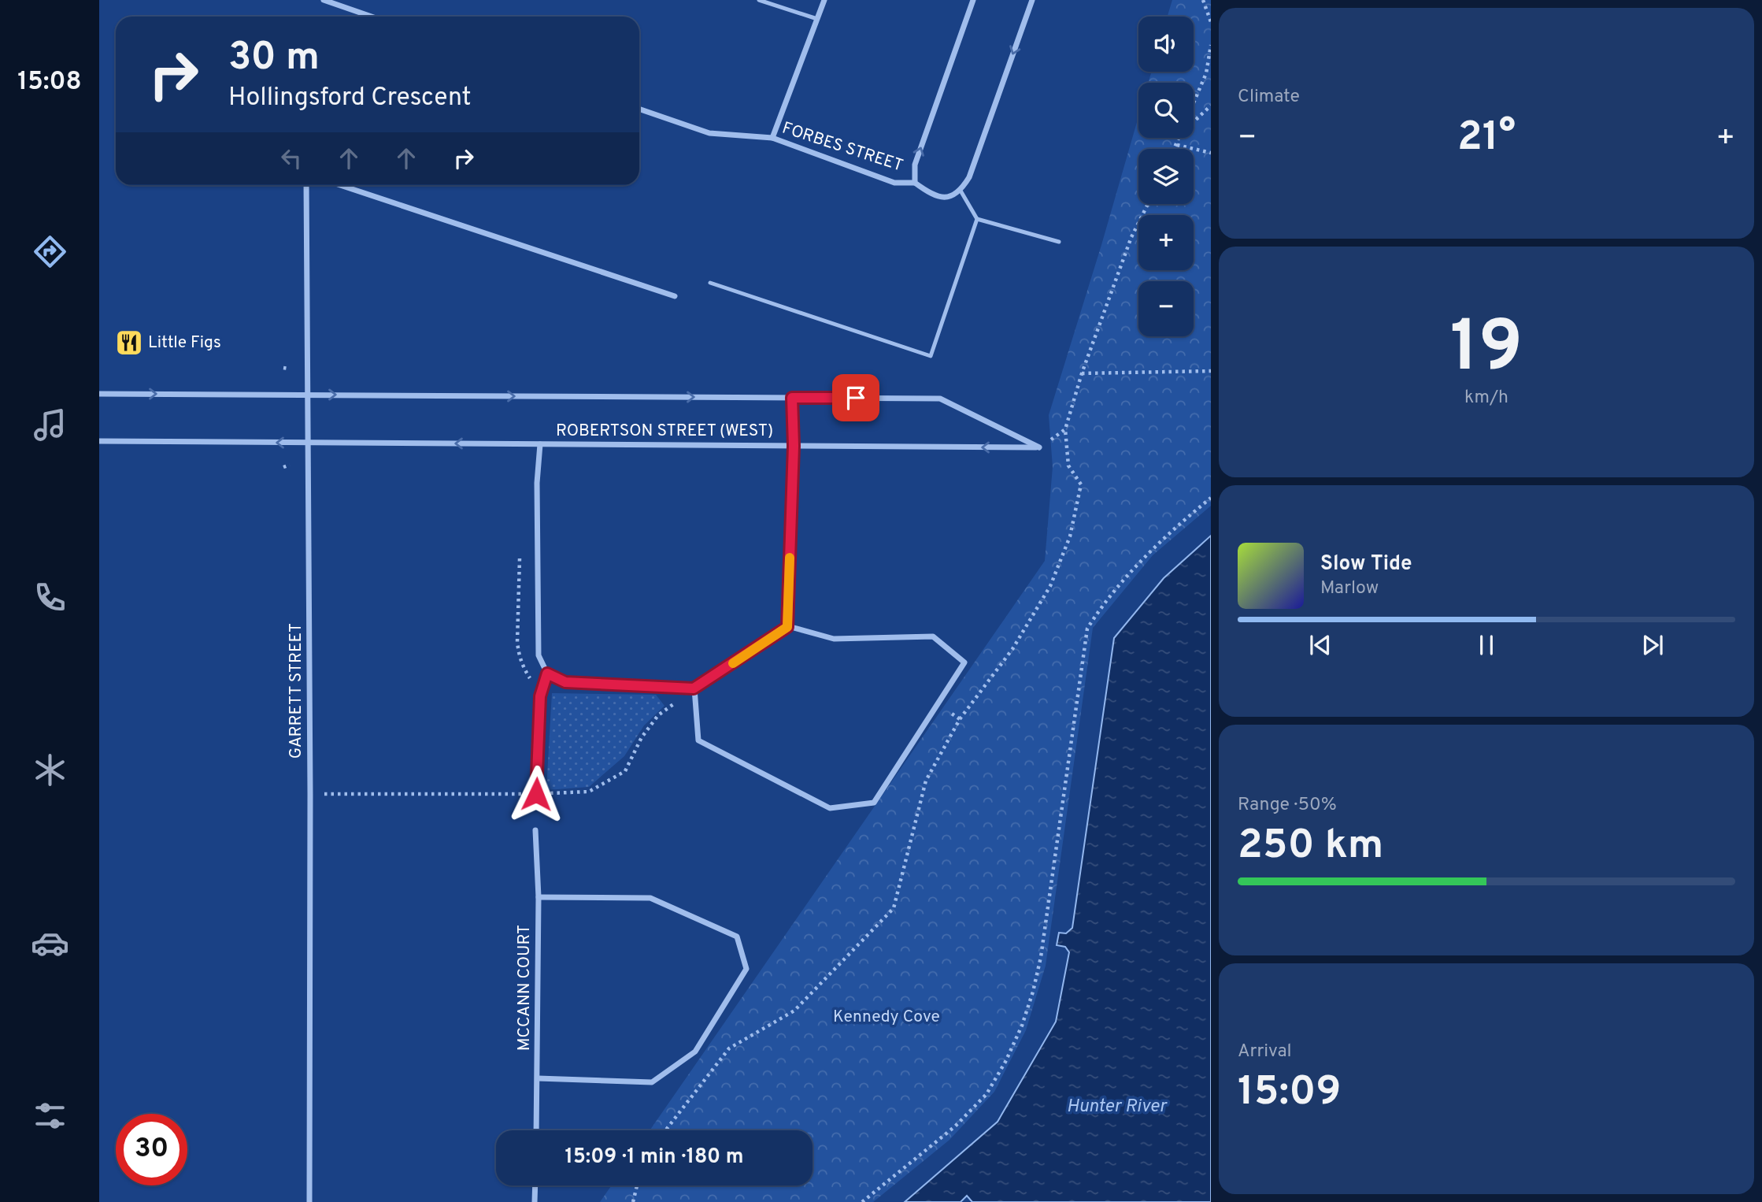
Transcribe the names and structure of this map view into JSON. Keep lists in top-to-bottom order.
{
  "streets": {
    "street": [
      "FORBES STREET",
      "ROBERTSON STREET (WEST)",
      "GARRETT STREET",
      "MCCANN COURT"
    ]
  },
  "crossings": [
    ["ROBERTSON STREET (WEST)", "GARRETT STREET"]
  ],
  "water": ["Hunter River"],
  "parks": ["Kennedy Cove"],
  "places": {
    "restaurant": ["Little Figs"]
  },
  "page": {
    "tabs": "15:08",
    "tile": [
      "Climate",
      ["19", "km/h"],
      ["Range · 50%", "250 km"],
      ["Arrival", "15:09"]
    ],
    "map_buttons": ["+", "−"],
    "turn": ["30 m", "Hollingsford Crescent"],
    "heat": ["−", "21°", "+"],
    "song": ["Slow Tide", "Marlow"],
    "limit": "30",
    "trip": "15:09 · 1 min · 180 m"
  }
}
